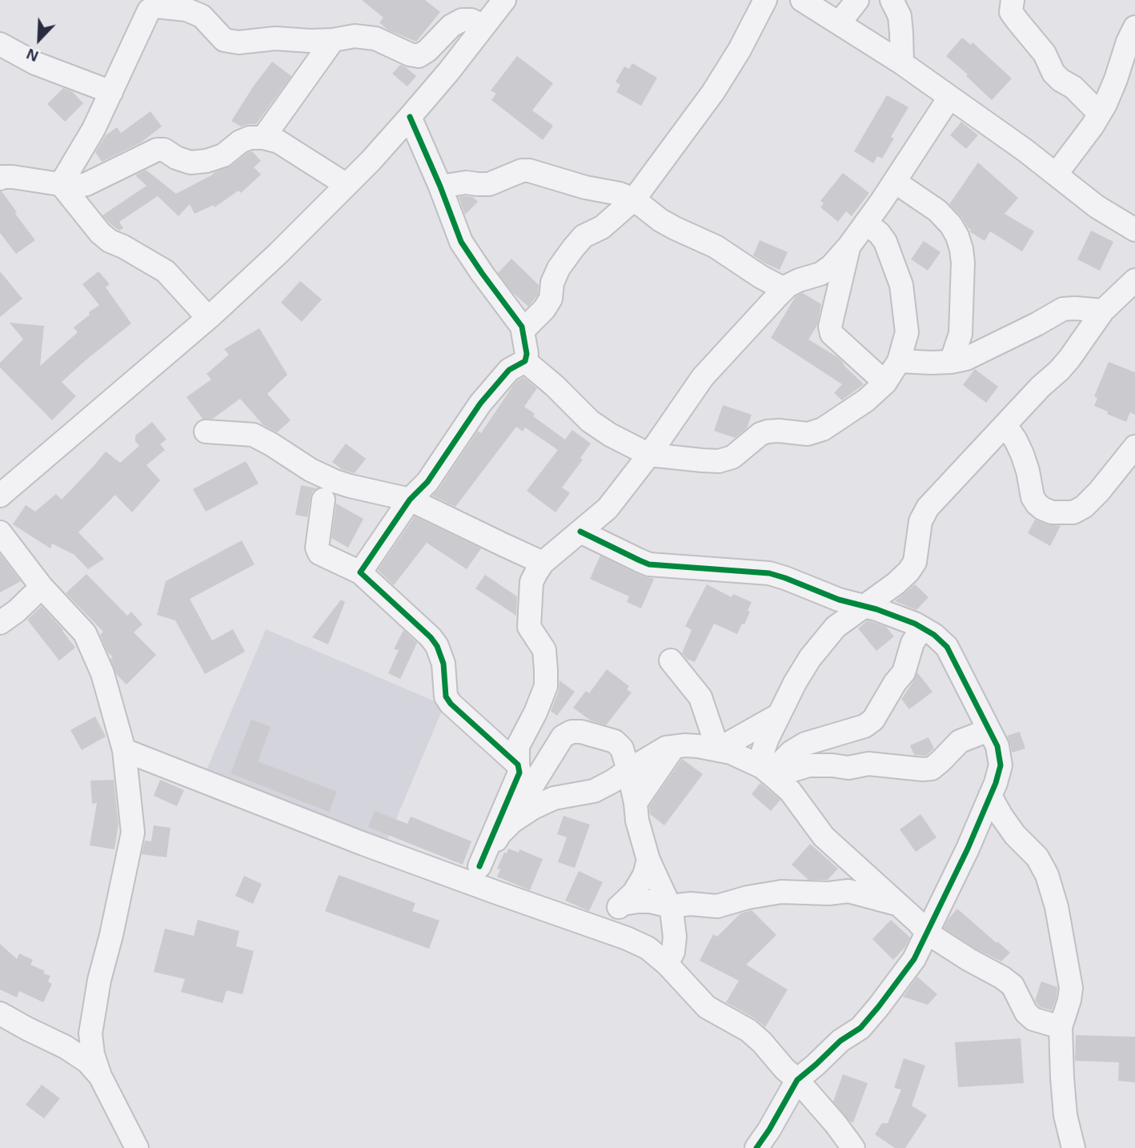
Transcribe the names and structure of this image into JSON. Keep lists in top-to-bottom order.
{
  "north": "bottom left"
}
